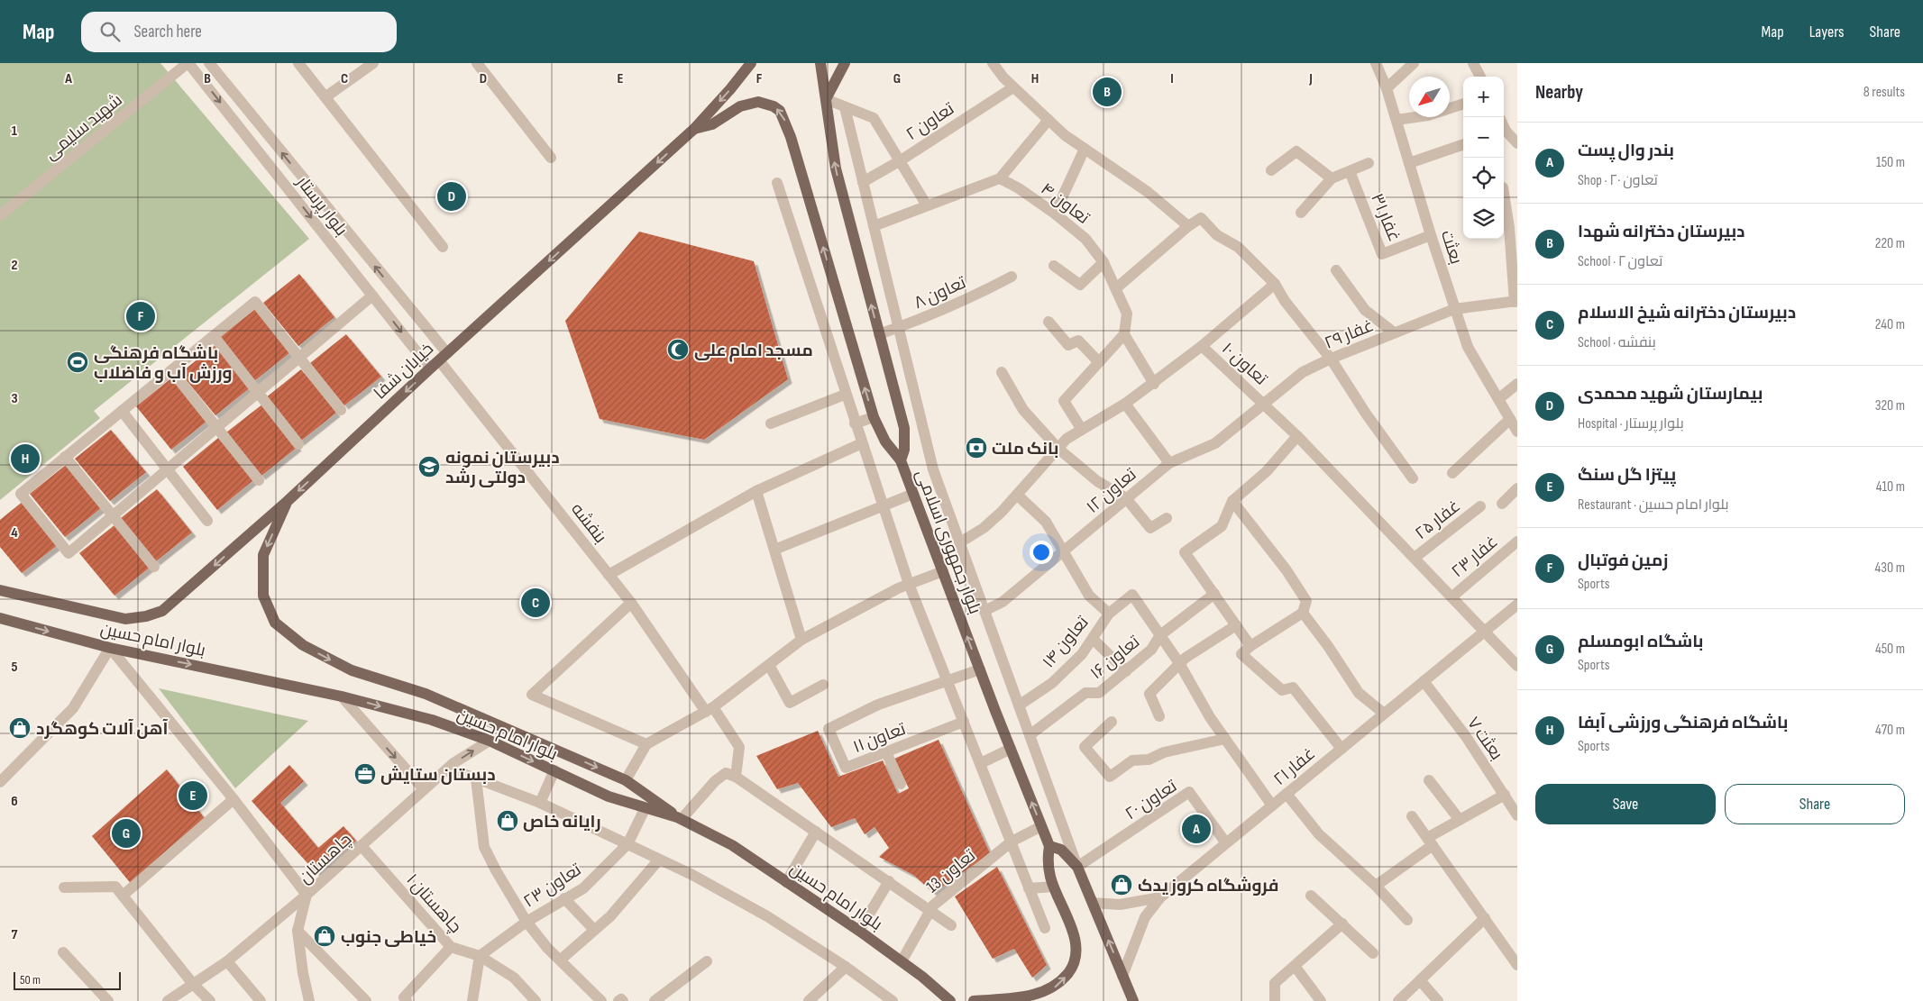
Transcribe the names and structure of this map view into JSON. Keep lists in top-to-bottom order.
{
  "streets": {
    "main road": ["خیابان شفا", "بلوار جمهوری اسلامی", "بلوار امام حسین"],
    "street": [
      "تعاون ۲",
      "شهید سلیمی",
      "تعاون ۴",
      "بلوار پرستار",
      "غفار ۳۱",
      "بعثت",
      "تعاون ۸",
      "غفار ۲۹",
      "تعاون ۱۰",
      "تعاون ۱۲",
      "غفار ۲۵",
      "بنفشه",
      "غفار ۲۳",
      "تعاون ۱۴",
      "تعاون ۱۶",
      "تعاون ۱۱",
      "بعثت ۷",
      "غفار ۲۱",
      "تعاون ۲۰",
      "چاهستان",
      "تعاون 13",
      "تعاون ۲۳",
      "چاهستان ۱"
    ]
  },
  "crossings": [
    ["شهید سلیمی", "بلوار پرستار"],
    ["بلوار پرستار", "خیابان شفا"],
    ["بلوار پرستار", "بنفشه"],
    ["غفار ۳۱", "بعثت"],
    ["بعثت", "غفار ۲۹"],
    ["تعاون ۸", "بلوار جمهوری اسلامی"],
    ["غفار ۲۹", "تعاون ۱۰"],
    ["غفار ۲۹", "تعاون ۱۲"],
    ["تعاون ۱۰", "تعاون ۱۲"],
    ["تعاون ۱۰", "غفار ۲۵"],
    ["تعاون ۱۰", "غفار ۲۳"],
    ["تعاون ۱۰", "غفار ۲۱"],
    ["خیابان شفا", "بنفشه"],
    ["خیابان شفا", "بلوار امام حسین"],
    ["بلوار جمهوری اسلامی", "تعاون 13"],
    ["بلوار امام حسین", "چاهستان"],
    ["بلوار امام حسین", "تعاون 13"],
    ["بلوار امام حسین", "تعاون ۲۳"],
    ["تعاون ۱۴", "تعاون ۱۶"],
    ["بعثت ۷", "غفار ۲۱"],
    ["غفار ۲۱", "تعاون ۲۰"],
    ["چاهستان", "چاهستان ۱"],
    ["تعاون ۲۳", "چاهستان ۱"]
  ],
  "one_way": ["خیابان شفا", "بلوار جمهوری اسلامی", "بلوار امام حسین"],
  "places": {
    "mosque": ["مسجد امام علی"],
    "sports": ["باشگاه فرهنگی ورزش آب و فاضلاب"],
    "bank": ["بانک ملت"],
    "school or university": ["دبیرستان نمونه دولتی رشد"],
    "shop": [
      "آهن آلات کوهگرد",
      "رایانه خاص",
      "فروشگاه کروز یدک",
      "خیاطی جنوب"
    ],
    "office": ["دبستان ستایش"]
  },
  "scale_bar": "50 m",
  "north": "bottom left",
  "page": {
    "header": "Map",
    "search": "Search here",
    "nav": ["Map", "Layers", "Share"],
    "heading": ["Nearby", "8 results"],
    "pins": [
      "B",
      "D",
      "F",
      "H",
      "C",
      "E",
      "A",
      "G"
    ],
    "map_buttons": ["+", "−"],
    "list": [
      {
        "mark": "A",
        "name": "بندر وال پست",
        "note": "Shop · تعاون ۲۰",
        "value": "150 m"
      },
      {
        "mark": "B",
        "name": "دبیرستان دخترانه شهدا",
        "note": "School · تعاون ۲",
        "value": "220 m"
      },
      {
        "mark": "C",
        "name": "دبیرستان دخترانه شیخ الاسلام",
        "note": "School · بنفشه",
        "value": "240 m"
      },
      {
        "mark": "D",
        "name": "بیمارستان شهید محمدی",
        "note": "Hospital · بلوار پرستار",
        "value": "320 m"
      },
      {
        "mark": "E",
        "name": "پیتزا گل سنگ",
        "note": "Restaurant · بلوار امام حسین",
        "value": "410 m"
      },
      {
        "mark": "F",
        "name": "زمین فوتبال",
        "note": "Sports",
        "value": "430 m"
      },
      {
        "mark": "G",
        "name": "باشگاه ابومسلم",
        "note": "Sports",
        "value": "450 m"
      },
      {
        "mark": "H",
        "name": "باشگاه فرهنگی ورزشی آبفا",
        "note": "Sports",
        "value": "470 m"
      }
    ],
    "buttons": ["Save", "Share"],
    "scale": "50 m"
  },
  "grid": {
    "columns": [
      "A",
      "B",
      "C",
      "D",
      "E",
      "F",
      "G",
      "H",
      "I",
      "J"
    ],
    "rows": [
      "1",
      "2",
      "3",
      "4",
      "5",
      "6",
      "7"
    ]
  }
}
